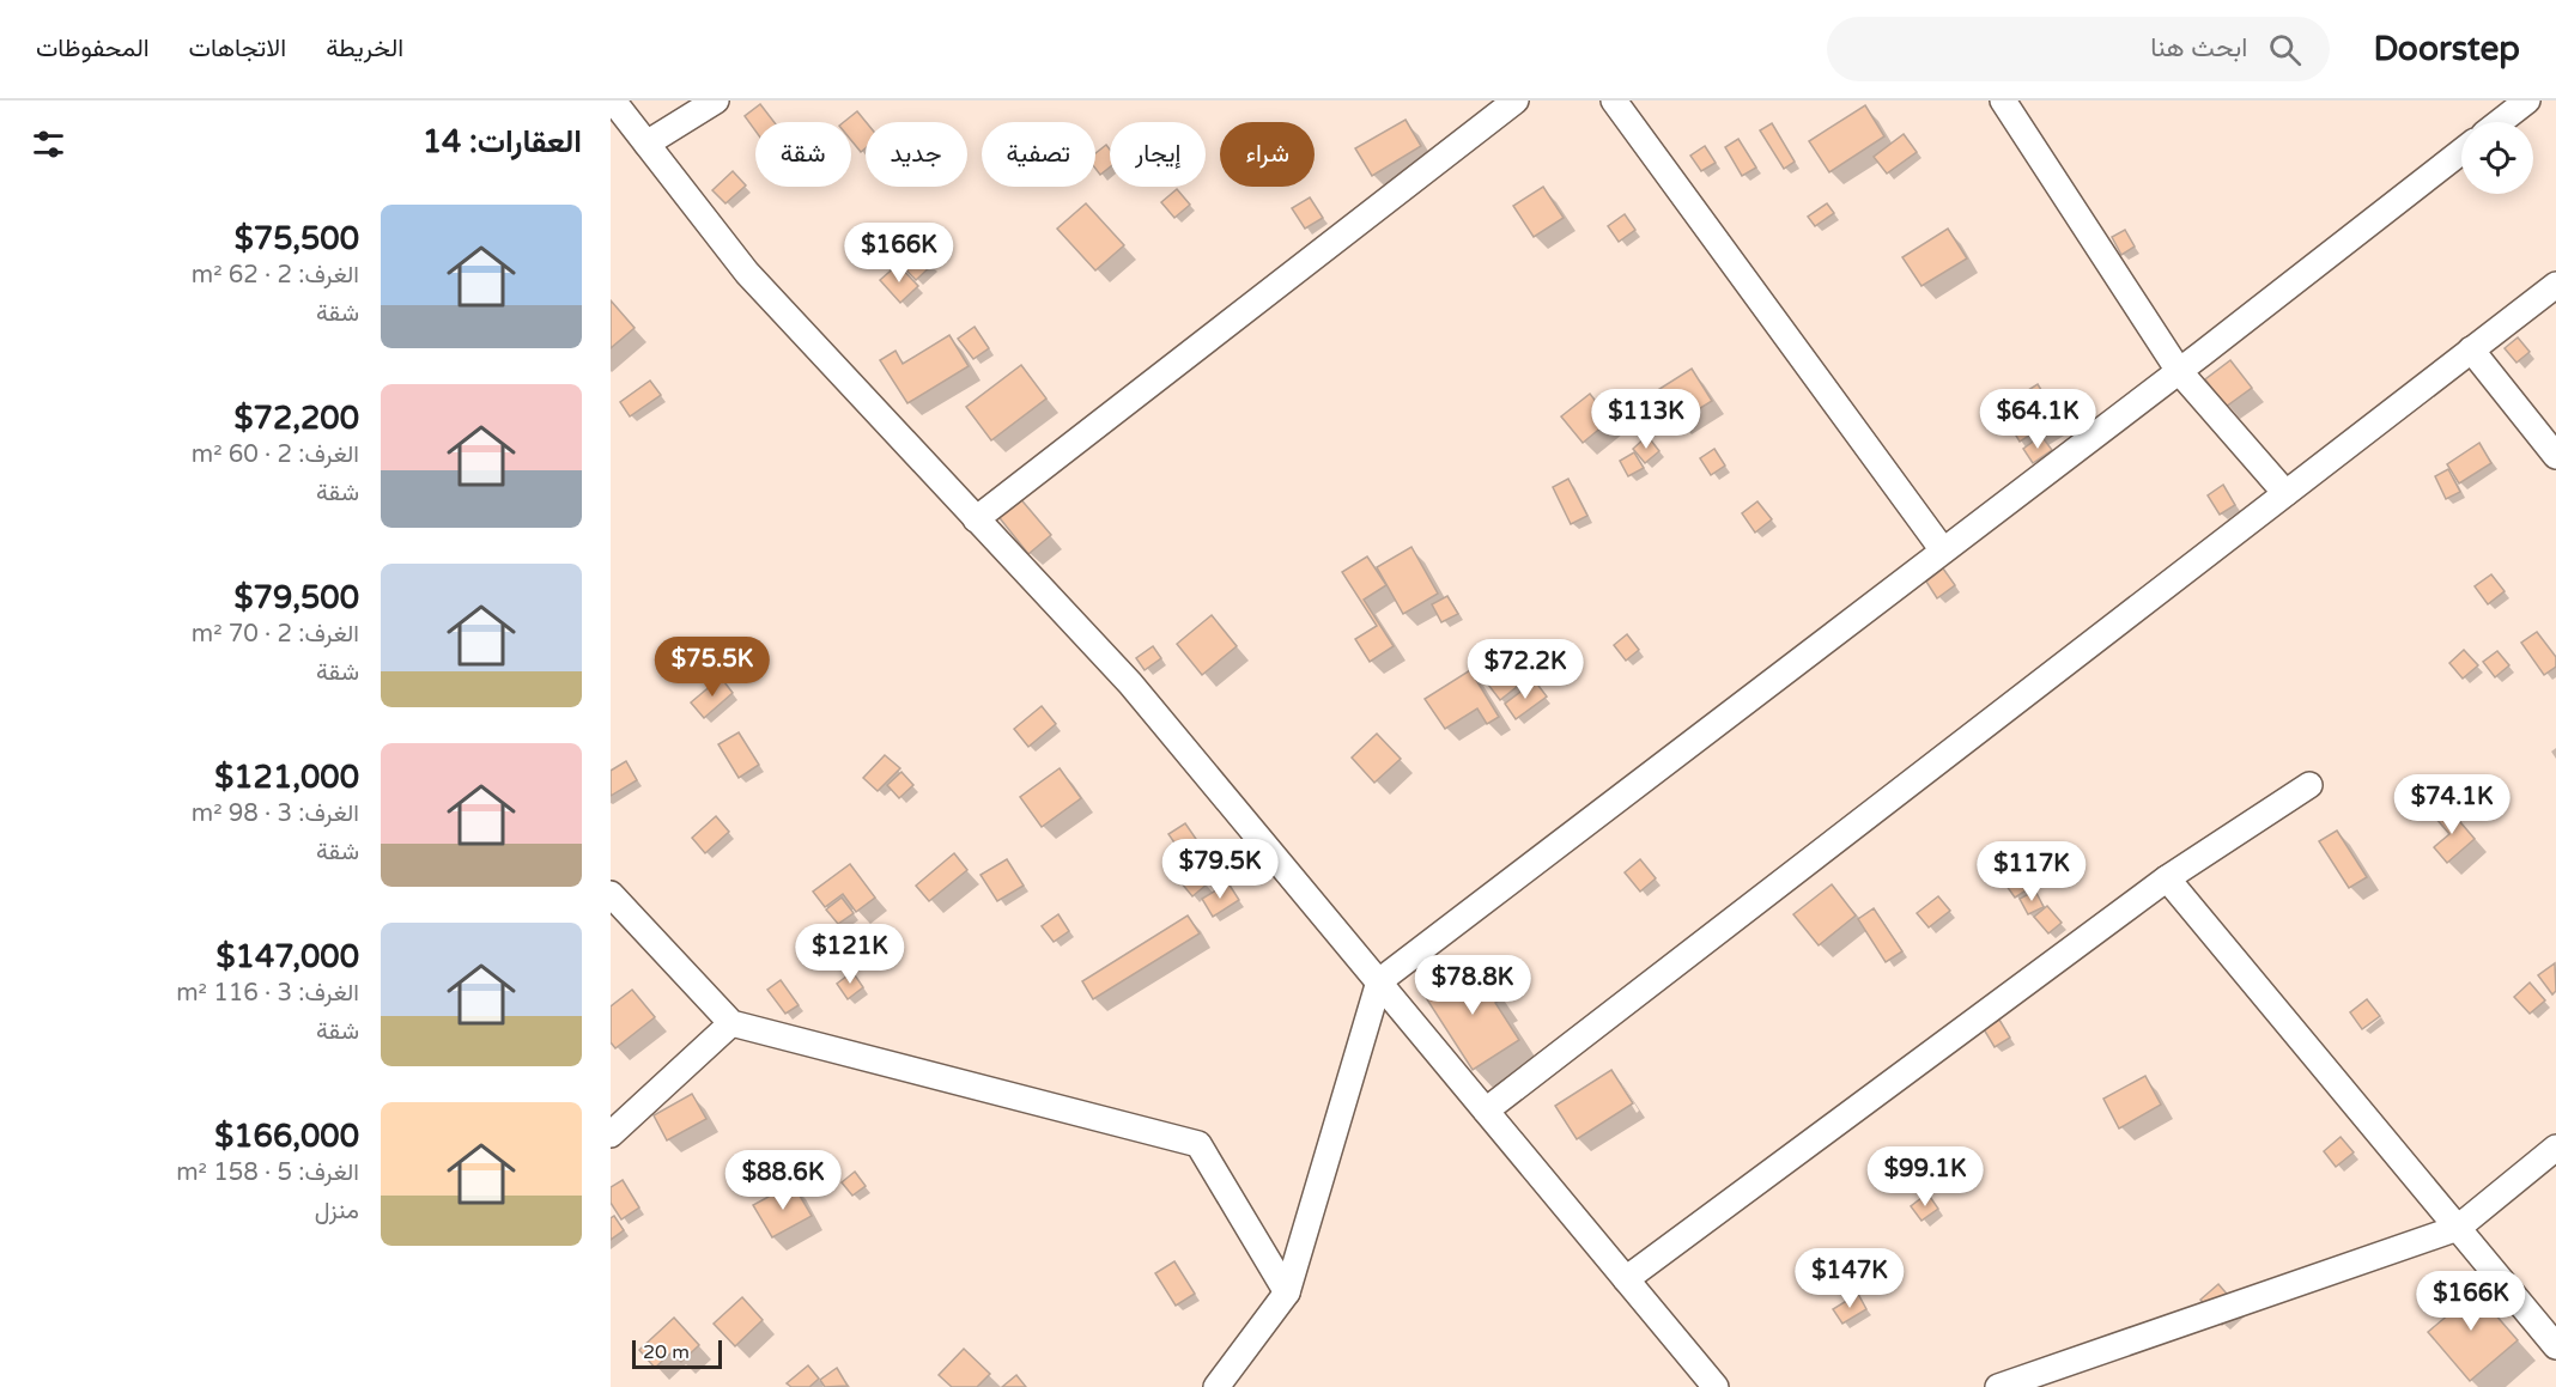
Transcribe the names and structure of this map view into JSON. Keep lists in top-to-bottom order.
{
  "scale_bar": "20 m",
  "page": {
    "header": "Doorstep",
    "search": "ابحث هنا",
    "nav": ["الخريطة", "الاتجاهات", "المحفوظات"],
    "heading": "العقارات: 14",
    "chip": [
      "شراء",
      "إيجار",
      "تصفية",
      "جديد",
      "شقة"
    ],
    "list": [
      {
        "name": "$75,500",
        "note": "الغرف: 2 · 62 m² · شقة"
      },
      {
        "name": "$72,200",
        "note": "الغرف: 2 · 60 m² · شقة"
      },
      {
        "name": "$79,500",
        "note": "الغرف: 2 · 70 m² · شقة"
      },
      {
        "name": "$121,000",
        "note": "الغرف: 3 · 98 m² · شقة"
      },
      {
        "name": "$147,000",
        "note": "الغرف: 3 · 116 m² · شقة"
      },
      {
        "name": "$166,000",
        "note": "الغرف: 5 · 158 m² · منزل"
      }
    ],
    "price": [
      "$166K",
      "$113K",
      "$64.1K",
      "$75.5K",
      "$72.2K",
      "$74.1K",
      "$79.5K",
      "$117K",
      "$121K",
      "$78.8K",
      "$99.1K",
      "$88.6K",
      "$147K",
      "$166K"
    ],
    "scale": "20 m"
  }
}
